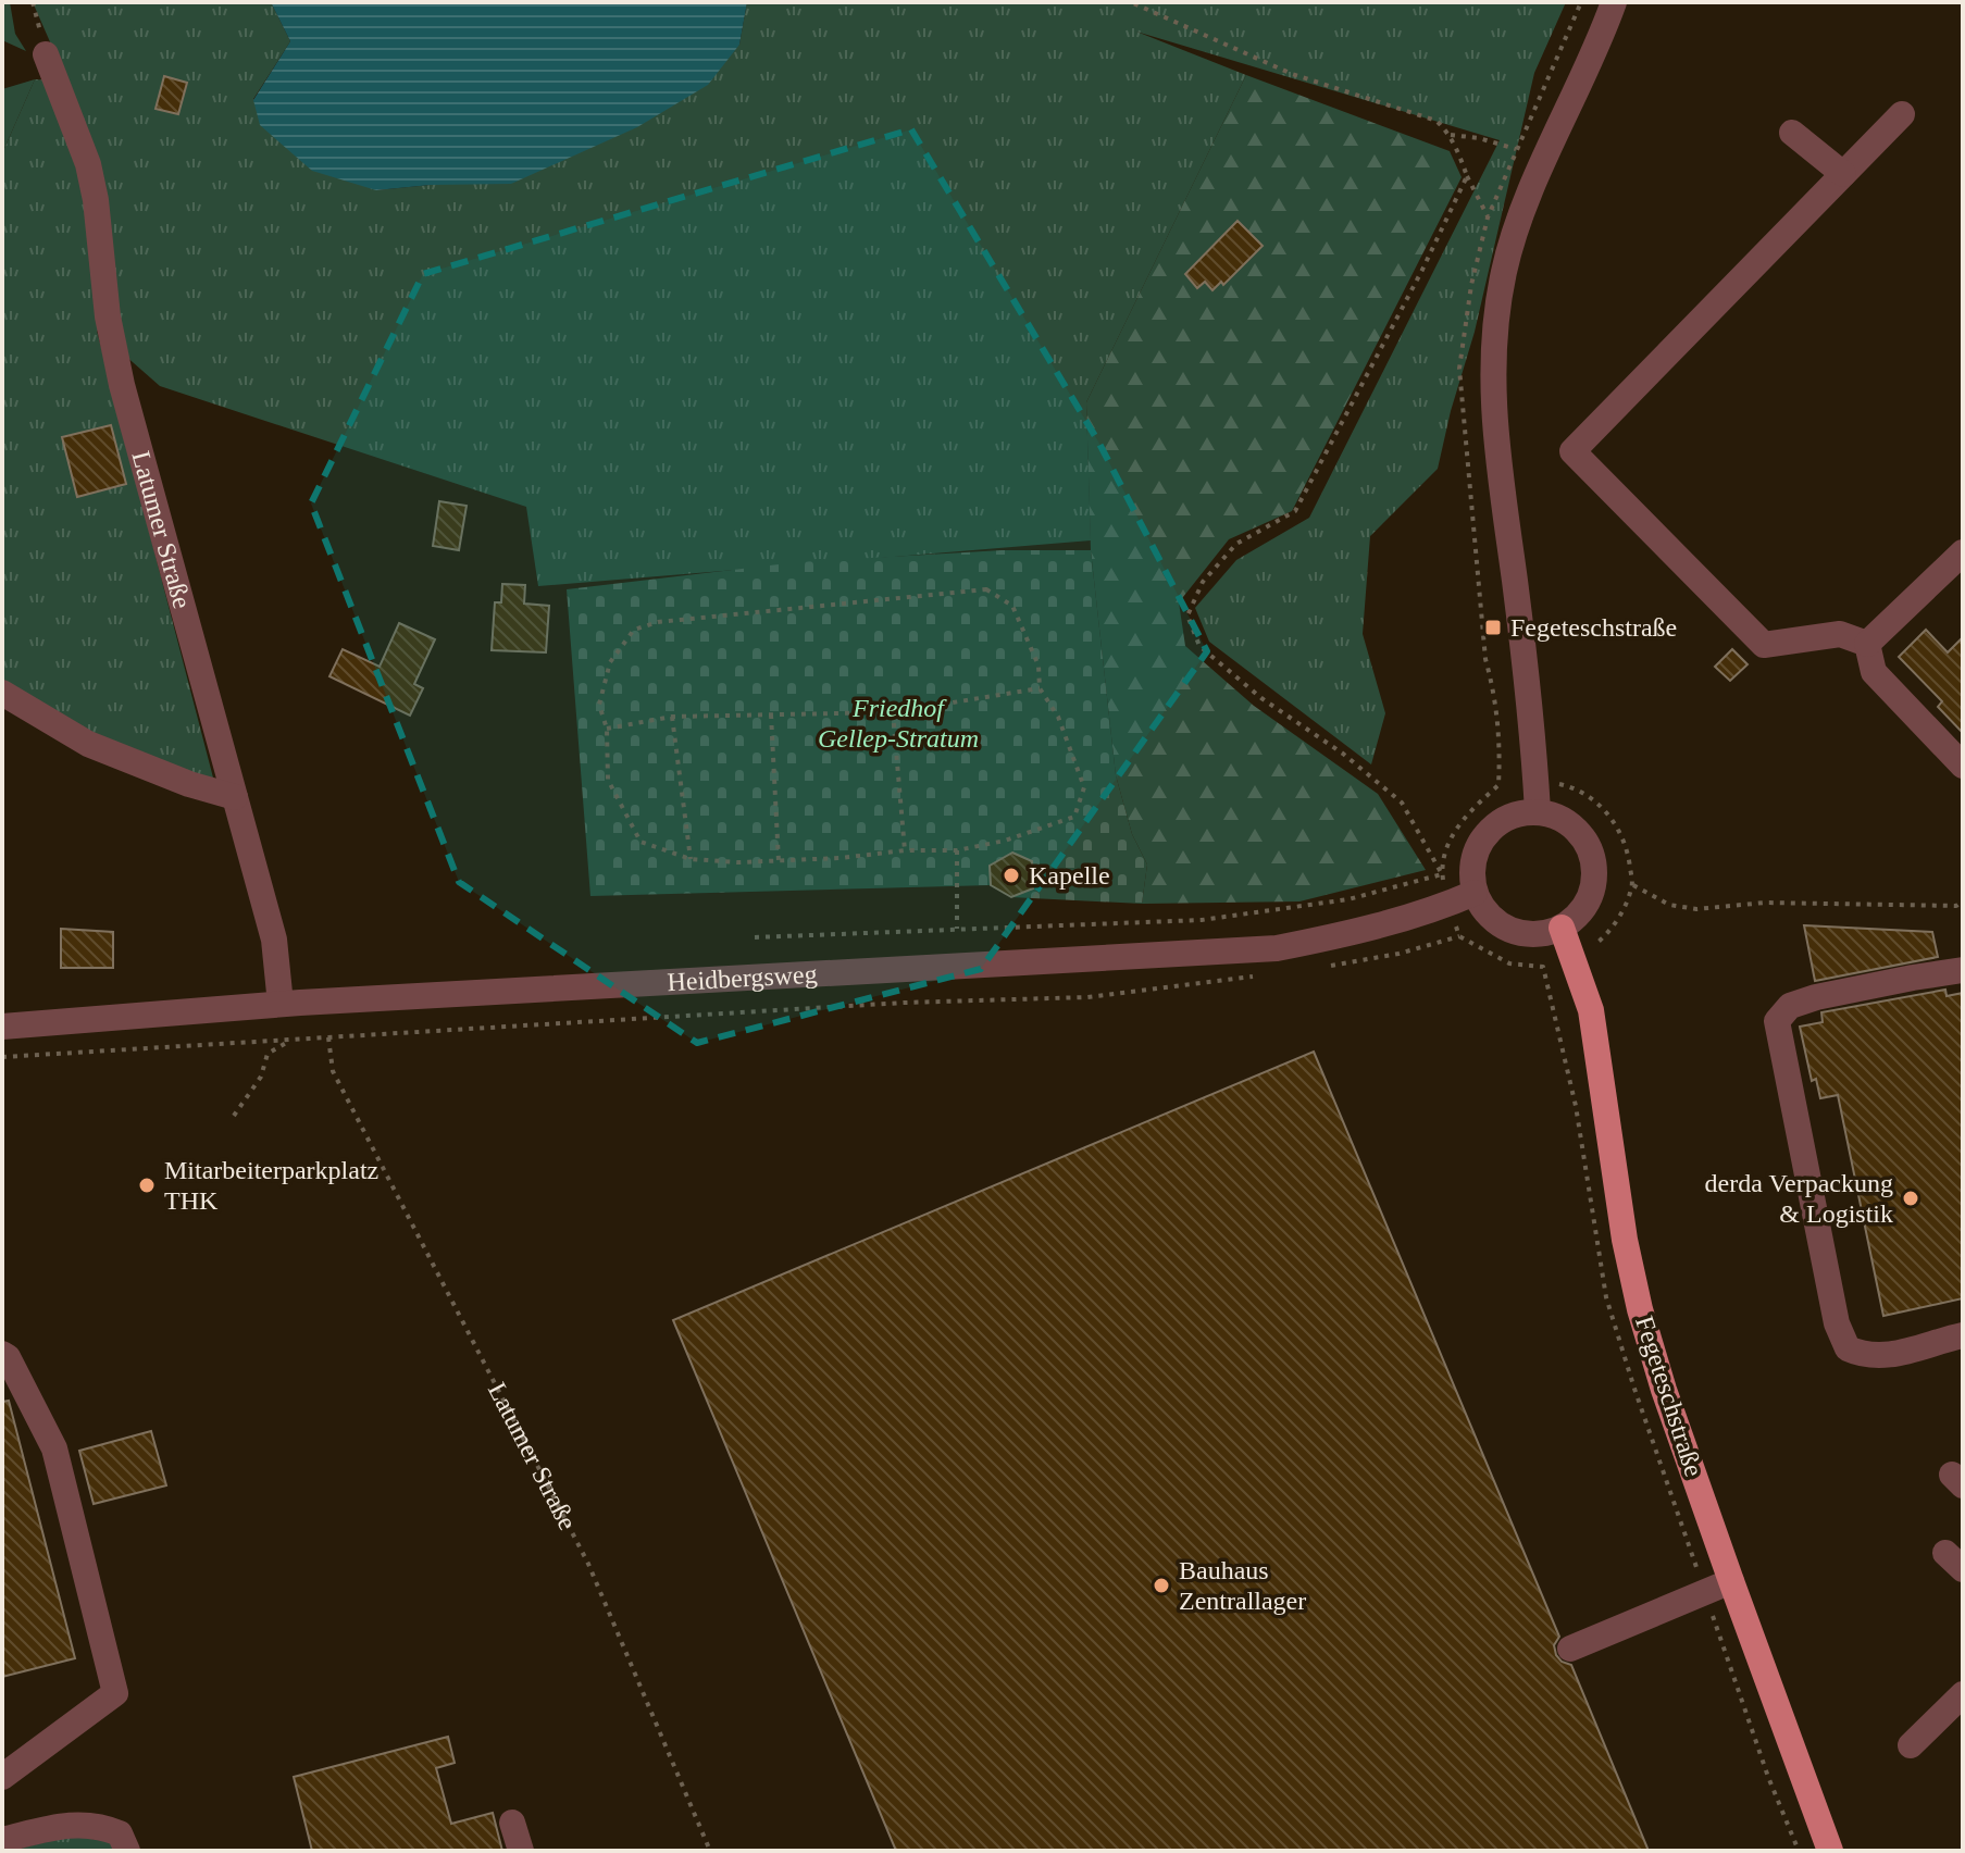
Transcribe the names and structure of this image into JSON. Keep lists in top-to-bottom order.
{
  "streets": {
    "main road": ["Fegeteschstraße"],
    "street": ["Latumer Straße", "Heidbergsweg"]
  },
  "crossings": [
    ["Latumer Straße", "Heidbergsweg"],
    ["Heidbergsweg", "Fegeteschstraße"]
  ],
  "parks": ["Friedhof Gellep-Stratum"],
  "places": {
    "transit": ["Fegeteschstraße"],
    "other": [
      "Kapelle",
      "Mitarbeiterparkplatz THK",
      "derda Verpackung & Logistik",
      "Bauhaus Zentrallager"
    ]
  }
}
